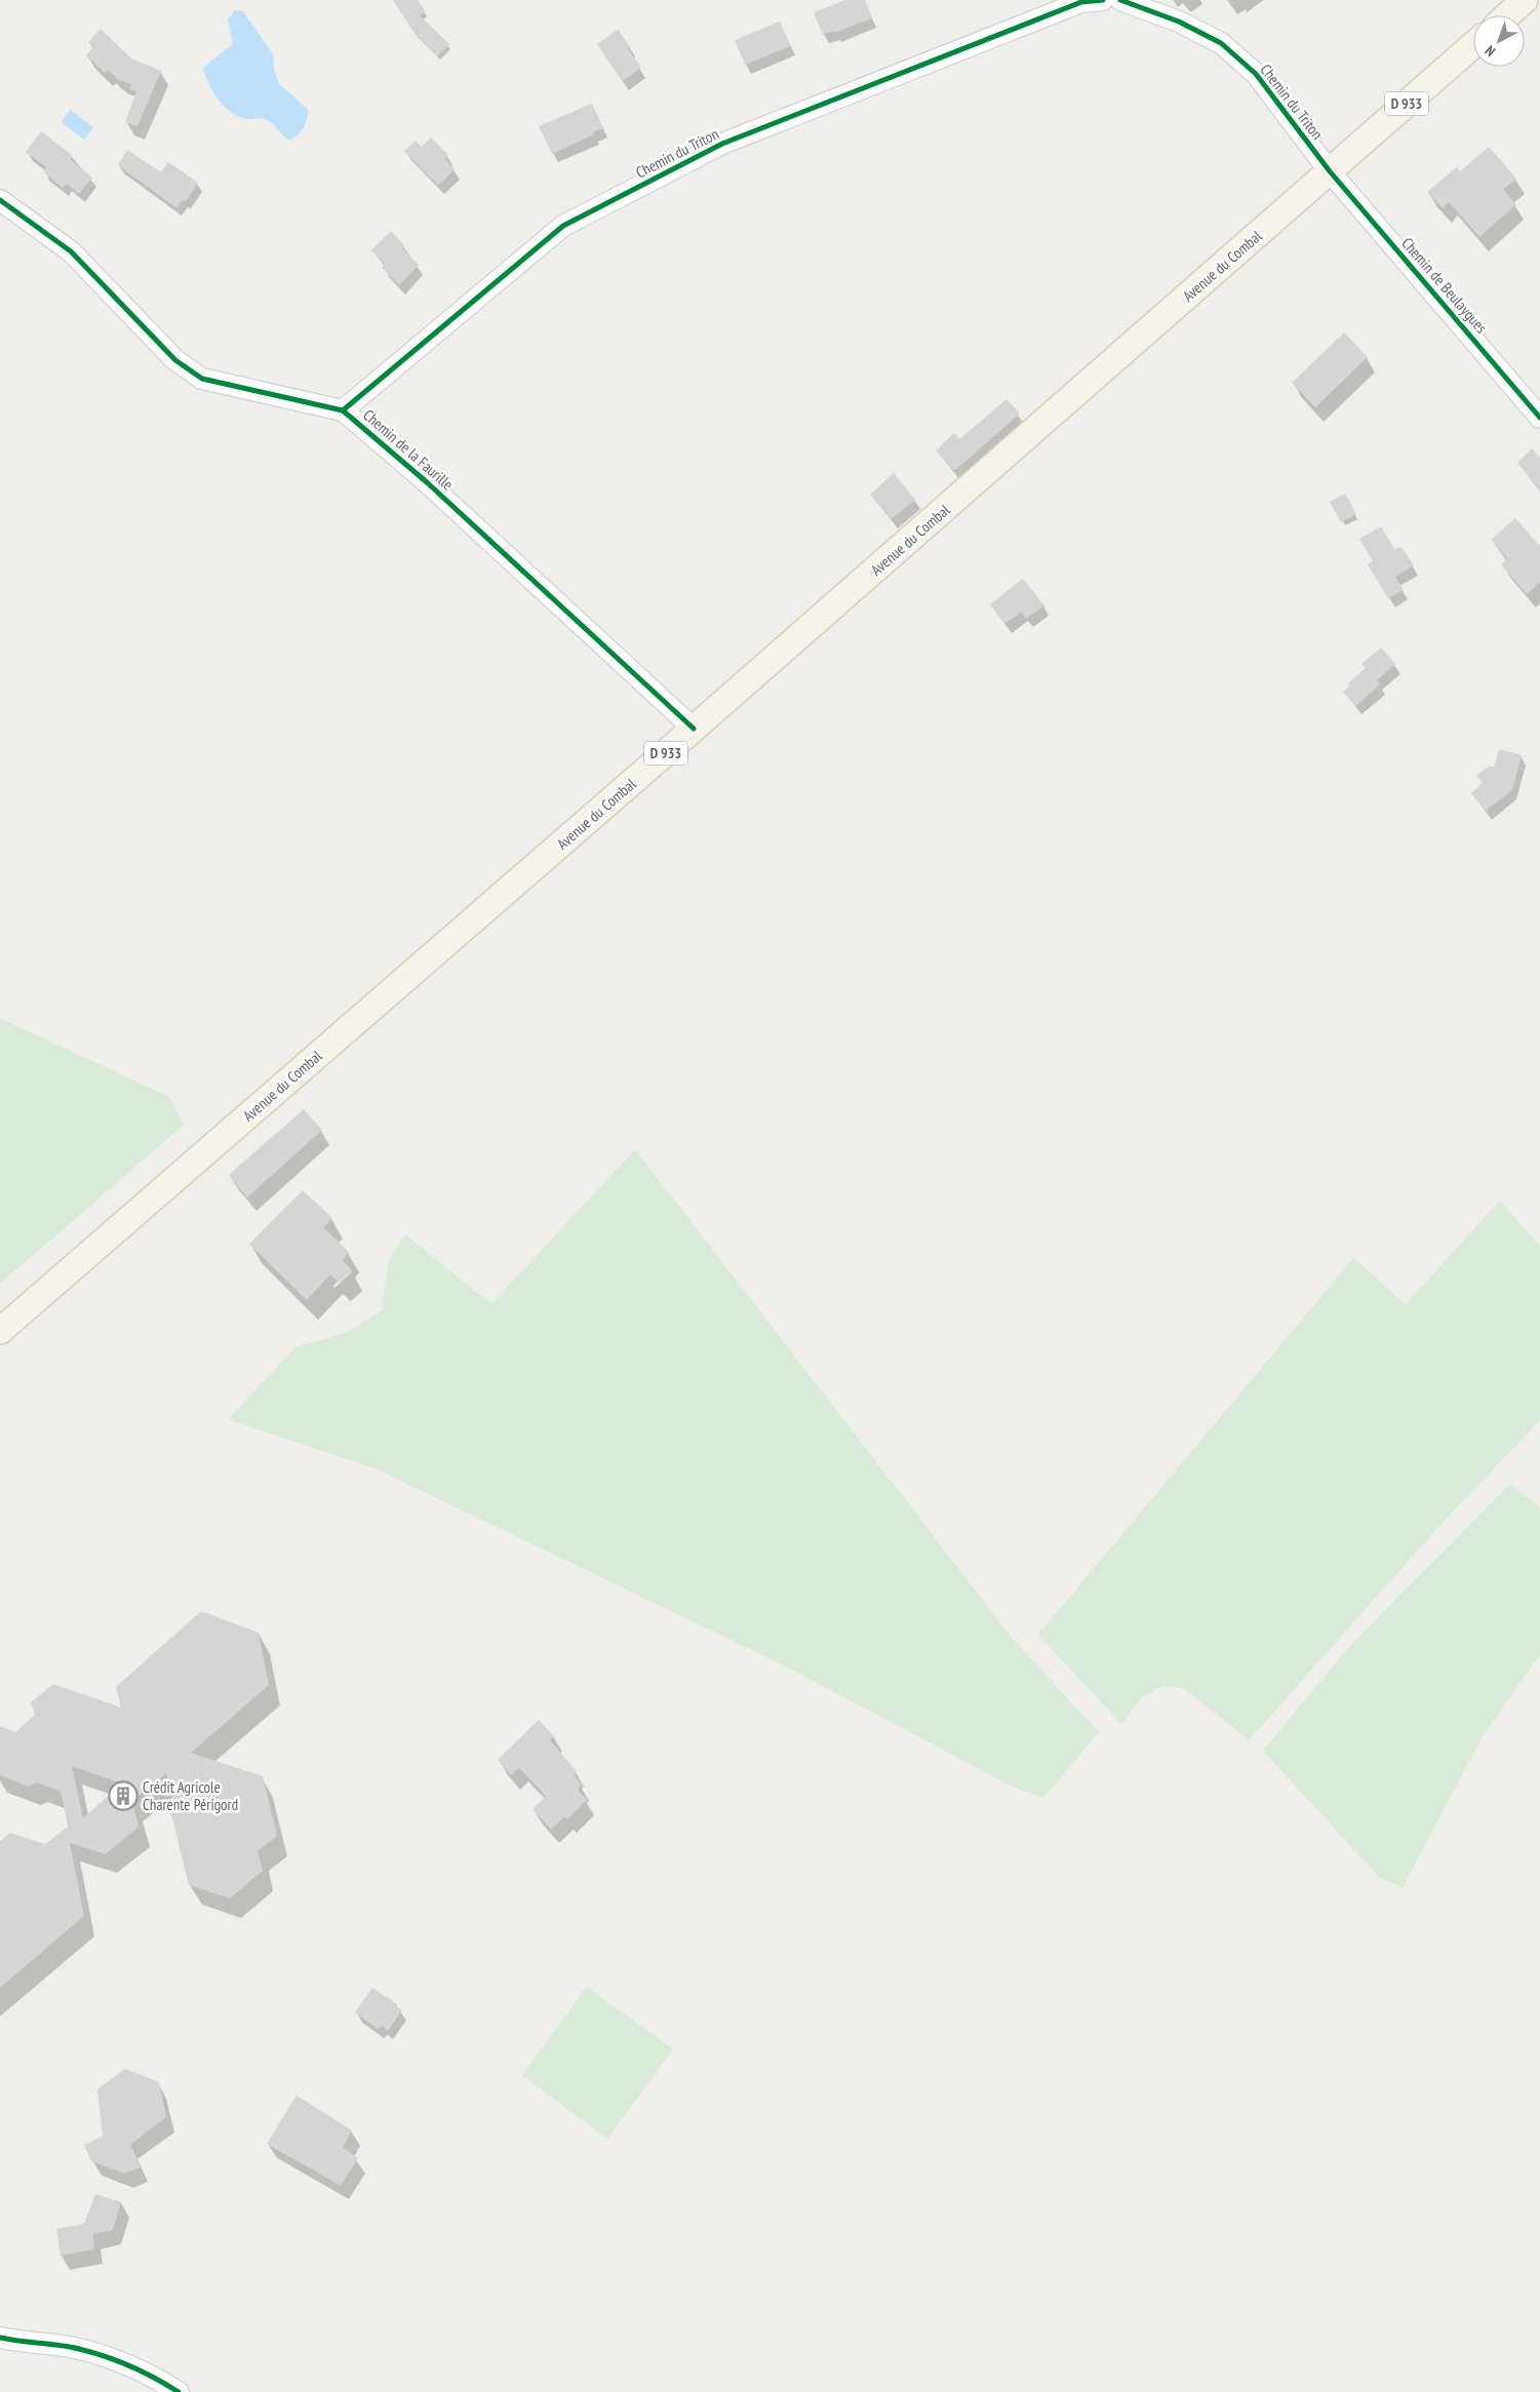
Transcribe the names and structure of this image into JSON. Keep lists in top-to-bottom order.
{
  "streets": {
    "main road": ["D 933", "Avenue du Combal"],
    "street": ["Chemin du Triton", "Chemin de Beulaygues", "Chemin de la Faurille"]
  },
  "crossings": [
    ["Chemin du Triton", "D 933"],
    ["Chemin du Triton", "Avenue du Combal"],
    ["Chemin du Triton", "Chemin de Beulaygues"],
    ["Chemin du Triton", "Chemin de la Faurille"],
    ["D 933", "Avenue du Combal"],
    ["D 933", "Chemin de Beulaygues"],
    ["Avenue du Combal", "Chemin de Beulaygues"],
    ["Avenue du Combal", "Chemin de la Faurille"]
  ],
  "places": {
    "building": ["Crédit Agricole Charente Périgord"]
  },
  "north": "bottom left"
}
